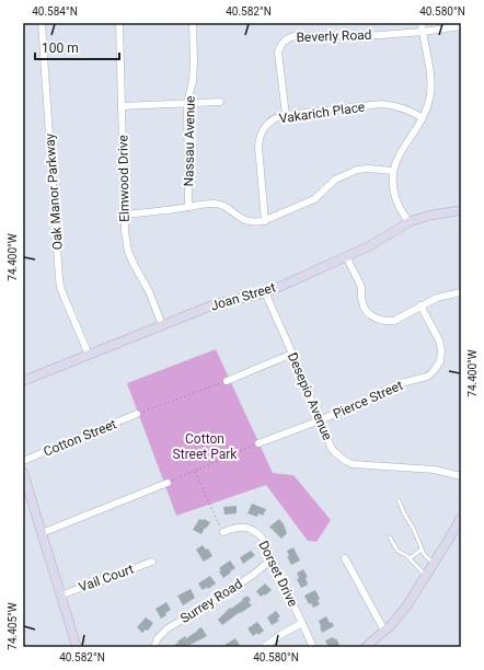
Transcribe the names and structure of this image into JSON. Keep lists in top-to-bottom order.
{
  "streets": {
    "street": [
      "Beverly Road",
      "Vakarich Place",
      "Nassau Avenue",
      "Elmwood Drive",
      "Oak Manor Parkway",
      "Joan Street",
      "Desepio Avenue",
      "Pierce Street",
      "Cotton Street",
      "Dorset Drive",
      "Vail Court",
      "Surrey Road"
    ]
  },
  "crossings": [
    ["Beverly Road", "Vakarich Place"],
    ["Elmwood Drive", "Joan Street"],
    ["Oak Manor Parkway", "Joan Street"],
    ["Joan Street", "Desepio Avenue"],
    ["Desepio Avenue", "Pierce Street"],
    ["Dorset Drive", "Surrey Road"]
  ],
  "parks": ["Cotton Street Park"],
  "scale_bar": "100 m",
  "coordinates": [
    "40.584°N",
    "40.582°N",
    "40.580°N",
    "74.400°W",
    "74.405°W"
  ]
}
